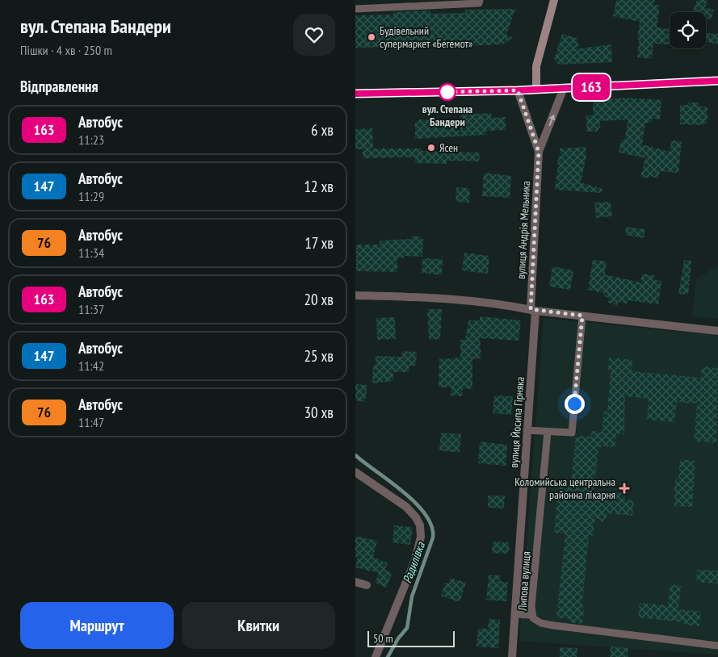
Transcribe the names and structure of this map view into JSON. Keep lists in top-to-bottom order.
{
  "streets": {
    "street": ["вулиця Андрія Мельника", "вулиця Йосипа Гірняка"],
    "lane": ["Липова вулиця"]
  },
  "crossings": [
    ["вулиця Андрія Мельника", "вулиця Йосипа Гірняка"]
  ],
  "water": ["Радилівка"],
  "places": {
    "other": ["Будівельний супермаркет «Бегемот»", "вул. Степана Бандери", "Ясен"],
    "health": ["Коломийська центральна районна лікарня"]
  },
  "lines": ["bus line 163"],
  "scale_bar": "50 m",
  "page": {
    "heading": [
      ["вул. Степана Бандери", "Пішки · 4 хв · 250 m"],
      "Відправлення"
    ],
    "on_map": "163",
    "list": [
      {
        "mark": "163",
        "name": "Автобус",
        "note": "11:23",
        "value": "6 хв"
      },
      {
        "mark": "147",
        "name": "Автобус",
        "note": "11:29",
        "value": "12 хв"
      },
      {
        "mark": "76",
        "name": "Автобус",
        "note": "11:34",
        "value": "17 хв"
      },
      {
        "mark": "163",
        "name": "Автобус",
        "note": "11:37",
        "value": "20 хв"
      },
      {
        "mark": "147",
        "name": "Автобус",
        "note": "11:42",
        "value": "25 хв"
      },
      {
        "mark": "76",
        "name": "Автобус",
        "note": "11:47",
        "value": "30 хв"
      }
    ],
    "buttons": ["Маршрут", "Квитки"],
    "scale": "50 m"
  }
}
